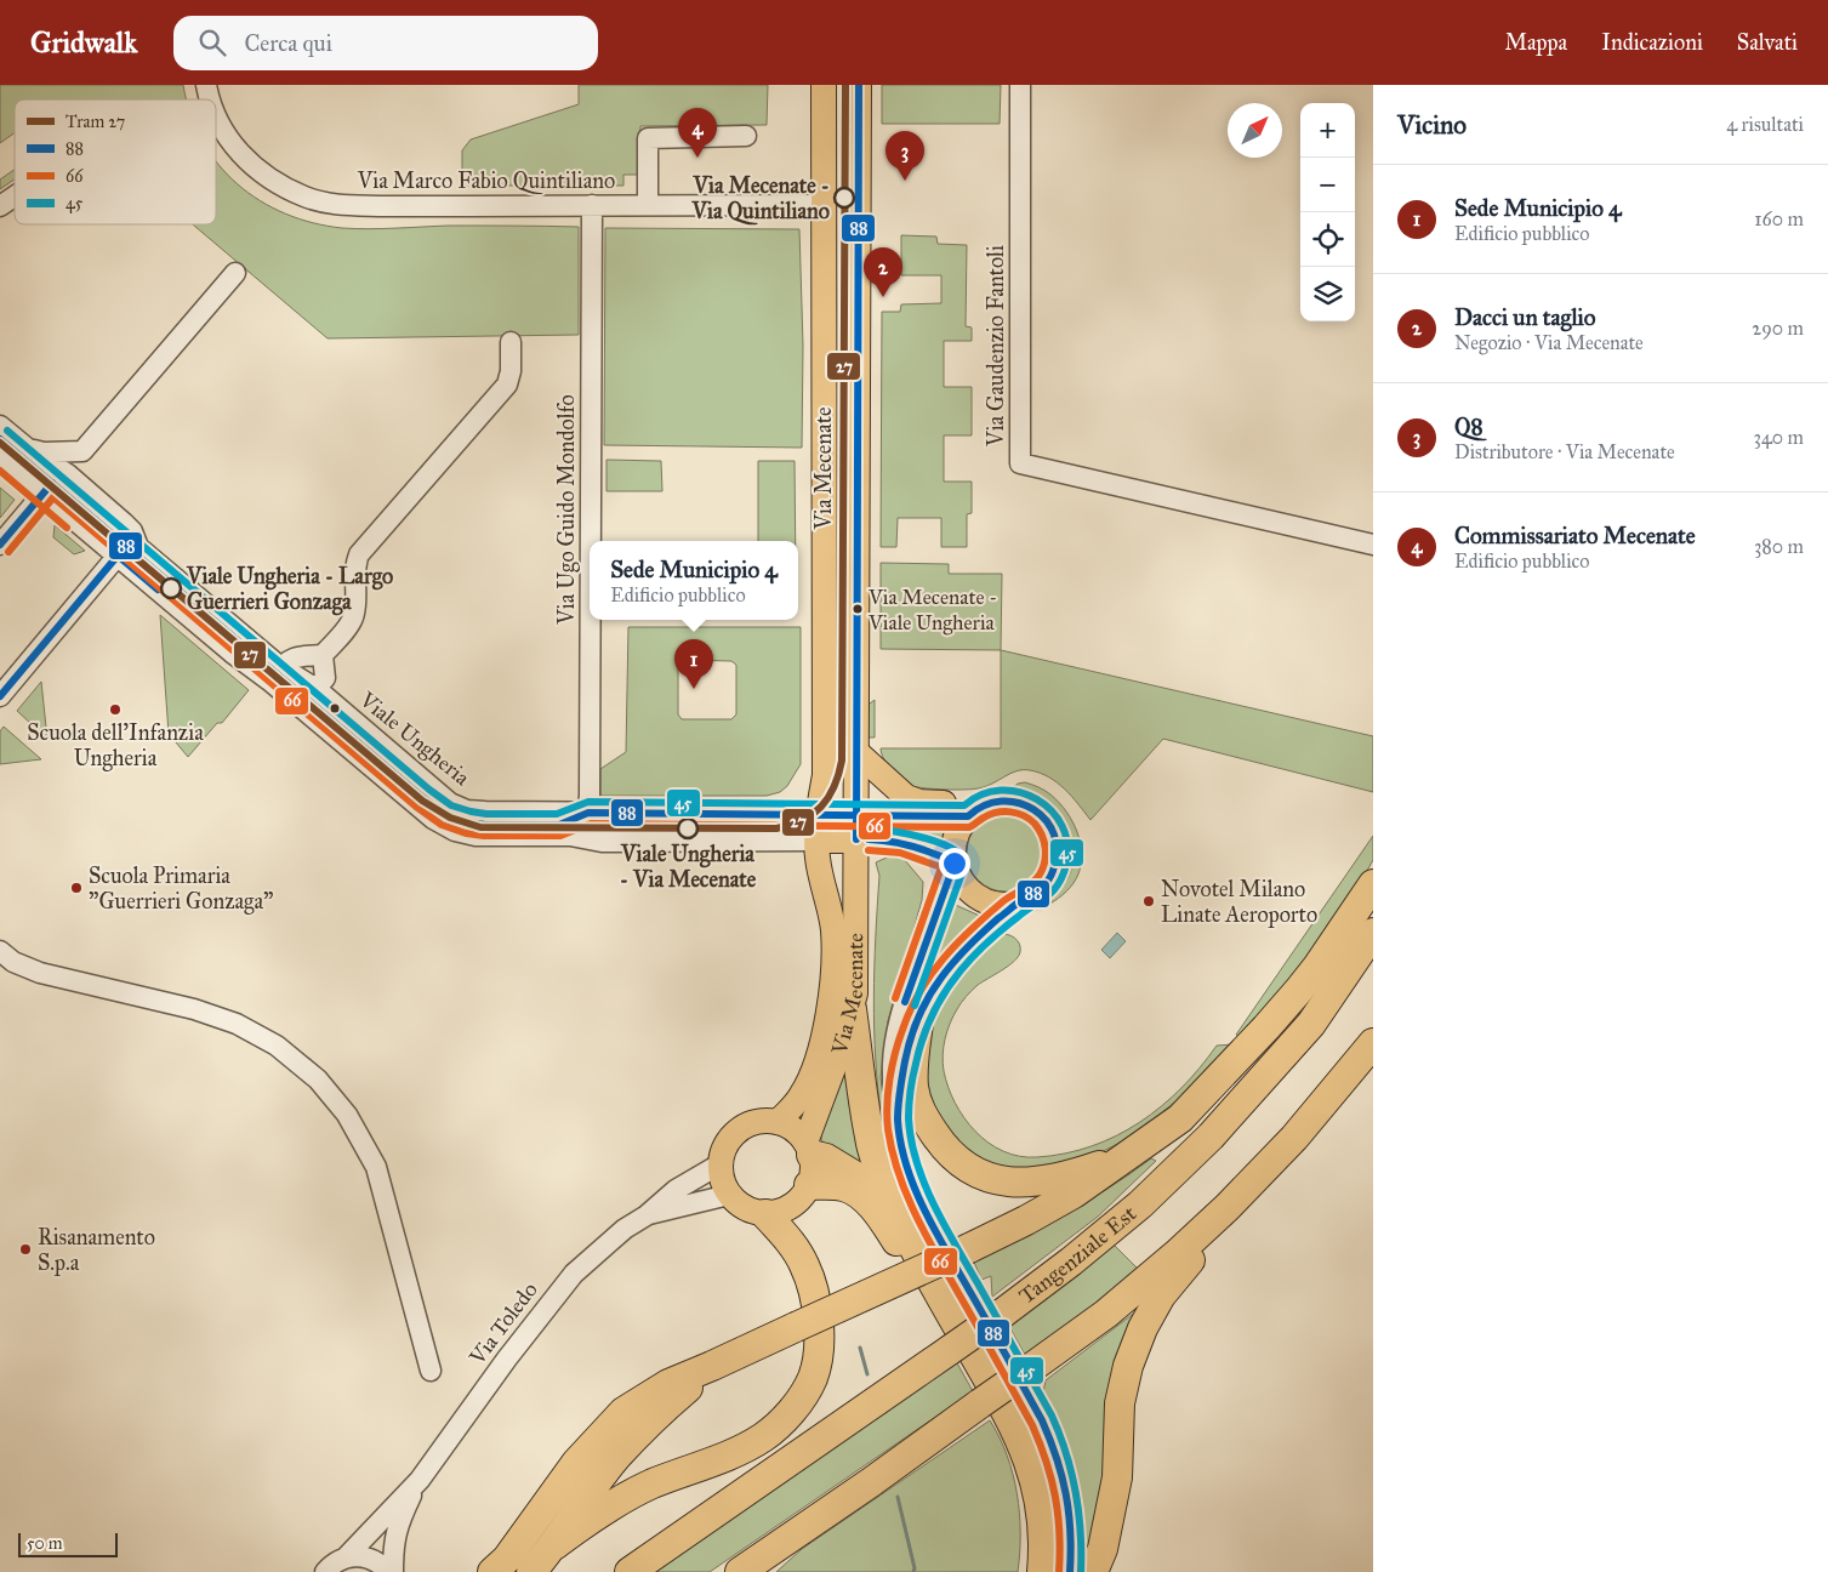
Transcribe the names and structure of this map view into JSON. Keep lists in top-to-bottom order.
{
  "streets": {
    "highway": ["Tangenziale Est"],
    "main road": ["Via Mecenate"],
    "street": [
      "Via Marco Fabio Quintiliano",
      "Via Gaudenzio Fantoli",
      "Via Ugo Guido Mondolfo",
      "Viale Ungheria",
      "Via Toledo"
    ]
  },
  "crossings": [
    ["Via Marco Fabio Quintiliano", "Via Mecenate"],
    ["Via Marco Fabio Quintiliano", "Via Ugo Guido Mondolfo"],
    ["Via Mecenate", "Viale Ungheria"],
    ["Via Ugo Guido Mondolfo", "Viale Ungheria"]
  ],
  "places": [
    "Via Mecenate - Via Quintiliano",
    "Viale Ungheria - Largo Guerrieri Gonzaga",
    "Via Mecenate - Viale Ungheria",
    "Scuola dell'Infanzia Ungheria",
    "Viale Ungheria - Via Mecenate",
    "Scuola Primaria \"Guerrieri Gonzaga\"",
    "Novotel Milano Linate Aeroporto",
    "Risanamento S.p.a"
  ],
  "lines": [
    "tram line 27",
    "transit line 88",
    "transit line 45",
    "transit line 66"
  ],
  "legend": [
    "Tram 27",
    "88",
    "66",
    "45"
  ],
  "scale_bar": "50 m",
  "north": "top right",
  "page": {
    "header": "Gridwalk",
    "search": "Cerca qui",
    "nav": ["Mappa", "Indicazioni", "Salvati"],
    "heading": ["Vicino", "4 risultati"],
    "map_buttons": ["+", "−"],
    "pins": [
      "4",
      "3",
      "2",
      "1"
    ],
    "list": [
      {
        "mark": "1",
        "name": "Sede Municipio 4",
        "note": "Edificio pubblico",
        "value": "160 m"
      },
      {
        "mark": "2",
        "name": "Dacci un taglio",
        "note": "Negozio · Via Mecenate",
        "value": "290 m"
      },
      {
        "mark": "3",
        "name": "Q8",
        "note": "Distributore · Via Mecenate",
        "value": "340 m"
      },
      {
        "mark": "4",
        "name": "Commissariato Mecenate",
        "note": "Edificio pubblico",
        "value": "380 m"
      }
    ],
    "popup": ["Sede Municipio 4", "Edificio pubblico"],
    "scale": "50 m"
  }
}
